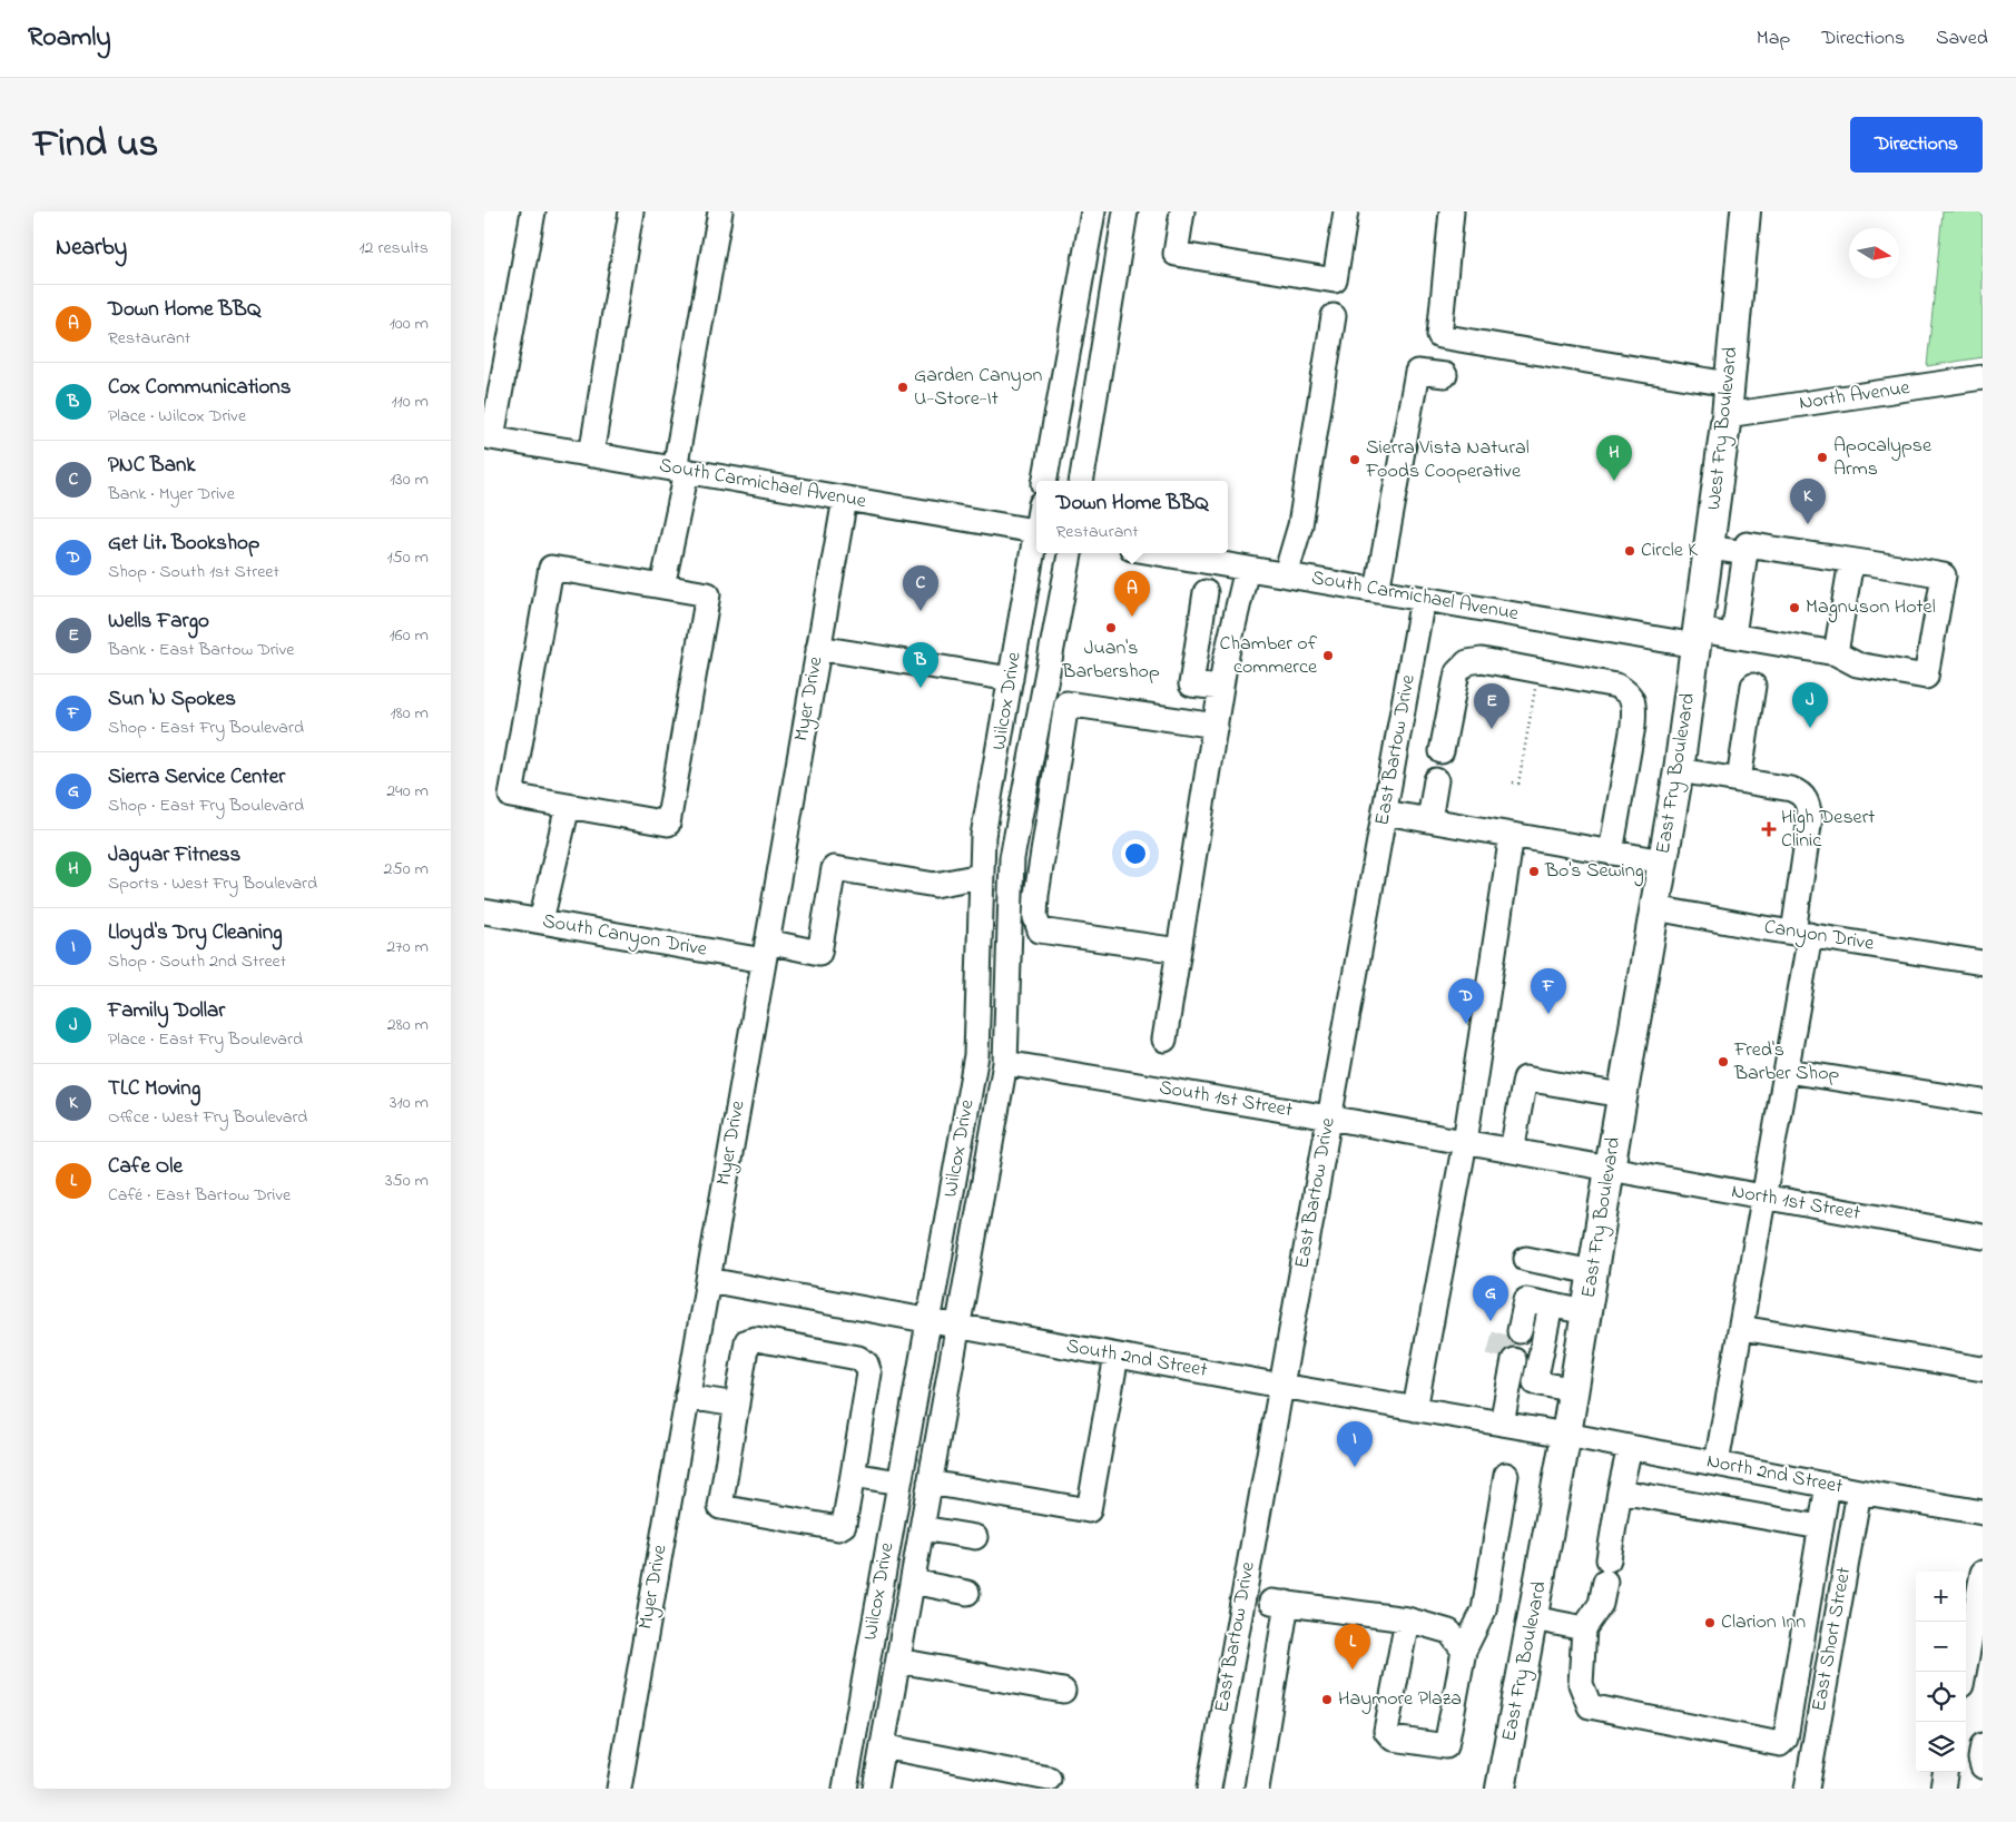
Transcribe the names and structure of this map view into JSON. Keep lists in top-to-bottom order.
{
  "streets": {
    "main road": ["West Fry Boulevard", "East Fry Boulevard"],
    "street": [
      "North Avenue",
      "South Carmichael Avenue",
      "Myer Drive",
      "Wilcox Drive",
      "East Bartow Drive",
      "South Canyon Drive",
      "Canyon Drive",
      "South 1st Street",
      "North 1st Street",
      "South 2nd Street",
      "North 2nd Street",
      "East Short Street"
    ]
  },
  "crossings": [
    ["North Avenue", "West Fry Boulevard"],
    ["West Fry Boulevard", "South Carmichael Avenue"],
    ["West Fry Boulevard", "East Fry Boulevard"],
    ["South Carmichael Avenue", "Myer Drive"],
    ["South Carmichael Avenue", "East Bartow Drive"],
    ["South Carmichael Avenue", "East Fry Boulevard"],
    ["Myer Drive", "South Canyon Drive"],
    ["Myer Drive", "South 2nd Street"],
    ["Wilcox Drive", "South Canyon Drive"],
    ["Wilcox Drive", "South 1st Street"],
    ["Wilcox Drive", "South 2nd Street"],
    ["East Bartow Drive", "South 1st Street"],
    ["East Bartow Drive", "South 2nd Street"],
    ["East Fry Boulevard", "Canyon Drive"],
    ["East Fry Boulevard", "South 1st Street"],
    ["East Fry Boulevard", "North 1st Street"],
    ["East Fry Boulevard", "South 2nd Street"],
    ["East Fry Boulevard", "North 2nd Street"],
    ["South 1st Street", "North 1st Street"],
    ["South 2nd Street", "North 2nd Street"],
    ["North 2nd Street", "East Short Street"]
  ],
  "places": {
    "other": [
      "Garden Canyon U-Store-It",
      "Apocalypse Arms",
      "Sierra Vista Natural Foods Cooperative",
      "Circle K",
      "Magnuson Hotel",
      "Juan's Barbershop",
      "Chamber of commerce",
      "Bo's Sewing",
      "Fred's Barber Shop",
      "Clarion Inn",
      "Haymore Plaza"
    ],
    "health": ["High Desert Clinic"]
  },
  "north": "right",
  "page": {
    "header": "Roamly",
    "nav": ["Map", "Directions", "Saved"],
    "title": "Find us",
    "buttons": "Directions",
    "heading": ["Nearby", "12 results"],
    "list": [
      {
        "mark": "A",
        "name": "Down Home BBQ",
        "note": "Restaurant",
        "value": "100 m"
      },
      {
        "mark": "B",
        "name": "Cox Communications",
        "note": "Place · Wilcox Drive",
        "value": "110 m"
      },
      {
        "mark": "C",
        "name": "PNC Bank",
        "note": "Bank · Myer Drive",
        "value": "130 m"
      },
      {
        "mark": "D",
        "name": "Get Lit. Bookshop",
        "note": "Shop · South 1st Street",
        "value": "150 m"
      },
      {
        "mark": "E",
        "name": "Wells Fargo",
        "note": "Bank · East Bartow Drive",
        "value": "160 m"
      },
      {
        "mark": "F",
        "name": "Sun 'N Spokes",
        "note": "Shop · East Fry Boulevard",
        "value": "180 m"
      },
      {
        "mark": "G",
        "name": "Sierra Service Center",
        "note": "Shop · East Fry Boulevard",
        "value": "240 m"
      },
      {
        "mark": "H",
        "name": "Jaguar Fitness",
        "note": "Sports · West Fry Boulevard",
        "value": "250 m"
      },
      {
        "mark": "I",
        "name": "Lloyd's Dry Cleaning",
        "note": "Shop · South 2nd Street",
        "value": "270 m"
      },
      {
        "mark": "J",
        "name": "Family Dollar",
        "note": "Place · East Fry Boulevard",
        "value": "280 m"
      },
      {
        "mark": "K",
        "name": "TLC Moving",
        "note": "Office · West Fry Boulevard",
        "value": "310 m"
      },
      {
        "mark": "L",
        "name": "Cafe Ole",
        "note": "Café · East Bartow Drive",
        "value": "350 m"
      }
    ],
    "pins": [
      "H",
      "K",
      "C",
      "A",
      "B",
      "J",
      "E",
      "F",
      "D",
      "G",
      "I",
      "L"
    ],
    "popup": ["Down Home BBQ", "Restaurant"],
    "map_buttons": ["+", "−"]
  }
}
